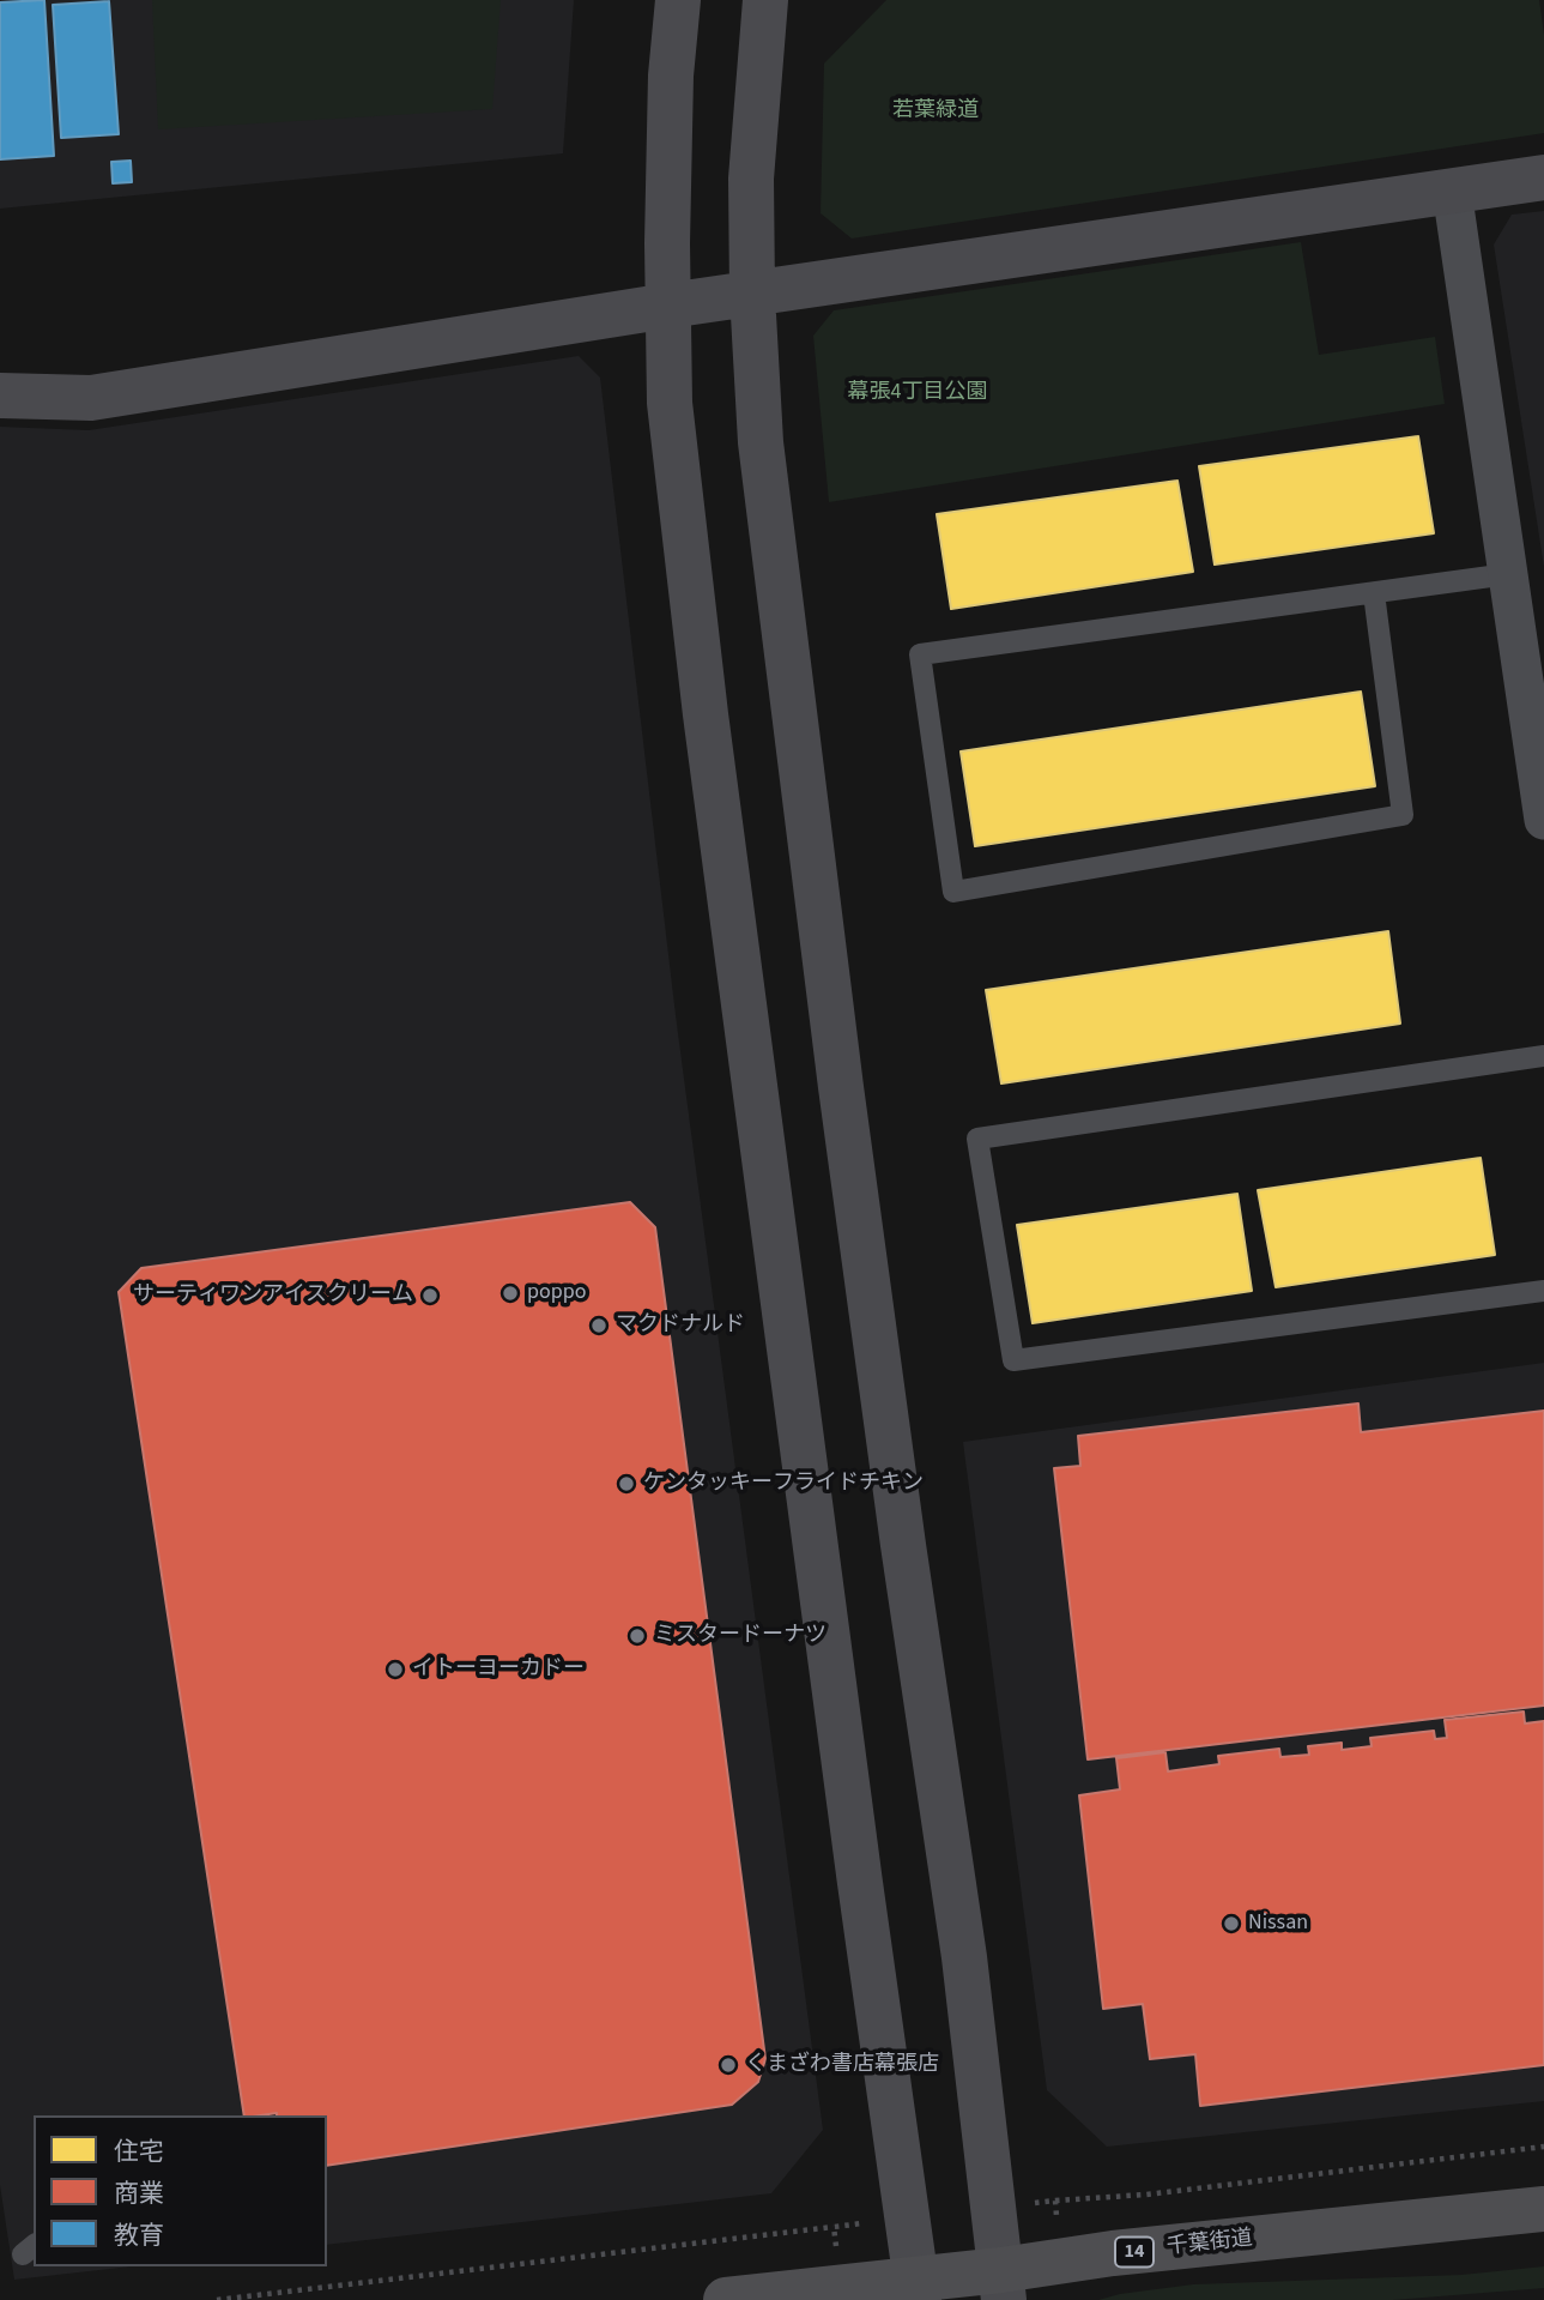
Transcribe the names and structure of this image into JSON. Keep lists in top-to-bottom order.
{
  "streets": {
    "highway": ["千葉街道", "14"]
  },
  "parks": ["若葉緑道", "幕張4丁目公園"],
  "places": [
    "poppo",
    "サーティワンアイスクリーム",
    "マクドナルド",
    "ケンタッキーフライドチキン",
    "ミスタードーナツ",
    "イトーヨーカドー",
    "Nissan",
    "くまざわ書店幕張店"
  ],
  "legend": ["住宅", "商業", "教育"]
}
